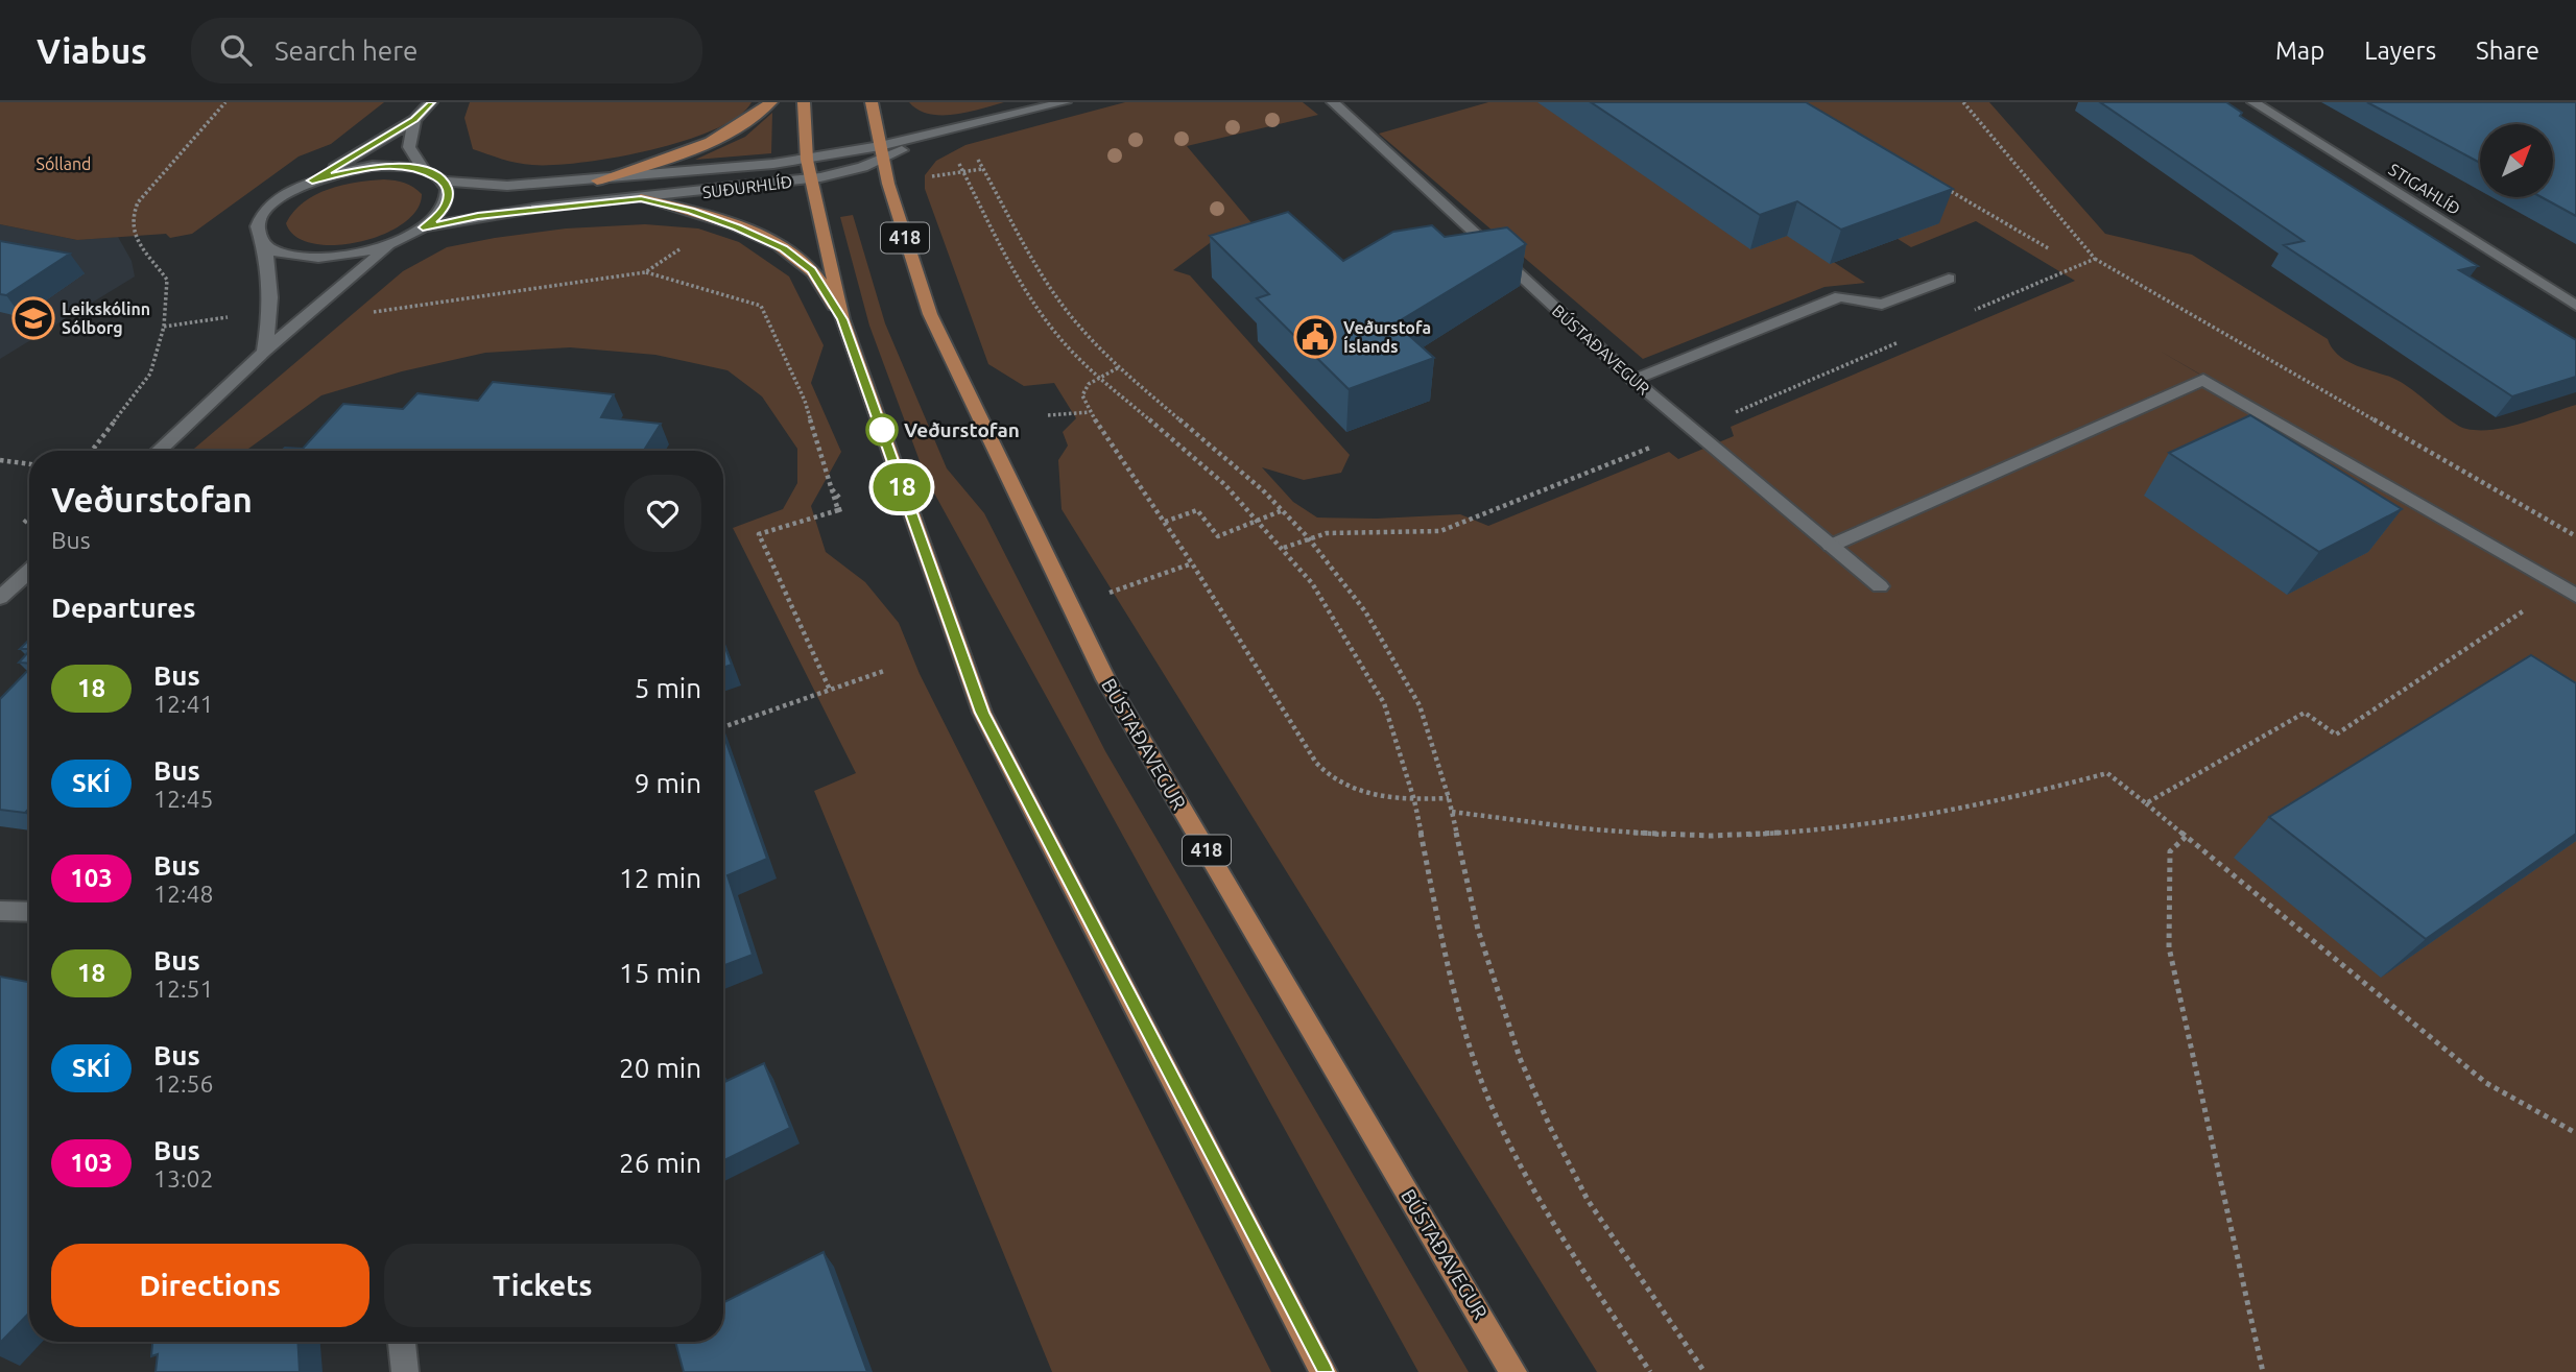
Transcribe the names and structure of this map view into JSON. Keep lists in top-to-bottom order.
{
  "streets": {
    "main road": ["418", "BÚSTAÐAVEGUR"],
    "street": ["SUÐURHLÍÐ", "STIGAHLÍÐ"]
  },
  "parks": ["Sólland"],
  "places": {
    "school or university": ["Leikskólinn Sólborg"],
    "public building": ["Veðurstofa Íslands"],
    "other": ["Veðurstofan"]
  },
  "lines": ["bus line 18"],
  "north": "top right",
  "page": {
    "header": "Viabus",
    "search": "Search here",
    "nav": ["Map", "Layers", "Share"],
    "on_map": "18",
    "heading": [
      ["Veðurstofan", "Bus"],
      "Departures"
    ],
    "list": [
      {
        "mark": "18",
        "name": "Bus",
        "note": "12:41",
        "value": "5 min"
      },
      {
        "mark": "SKÍ",
        "name": "Bus",
        "note": "12:45",
        "value": "9 min"
      },
      {
        "mark": "103",
        "name": "Bus",
        "note": "12:48",
        "value": "12 min"
      },
      {
        "mark": "18",
        "name": "Bus",
        "note": "12:51",
        "value": "15 min"
      },
      {
        "mark": "SKÍ",
        "name": "Bus",
        "note": "12:56",
        "value": "20 min"
      },
      {
        "mark": "103",
        "name": "Bus",
        "note": "13:02",
        "value": "26 min"
      }
    ],
    "buttons": ["Directions", "Tickets"]
  }
}
